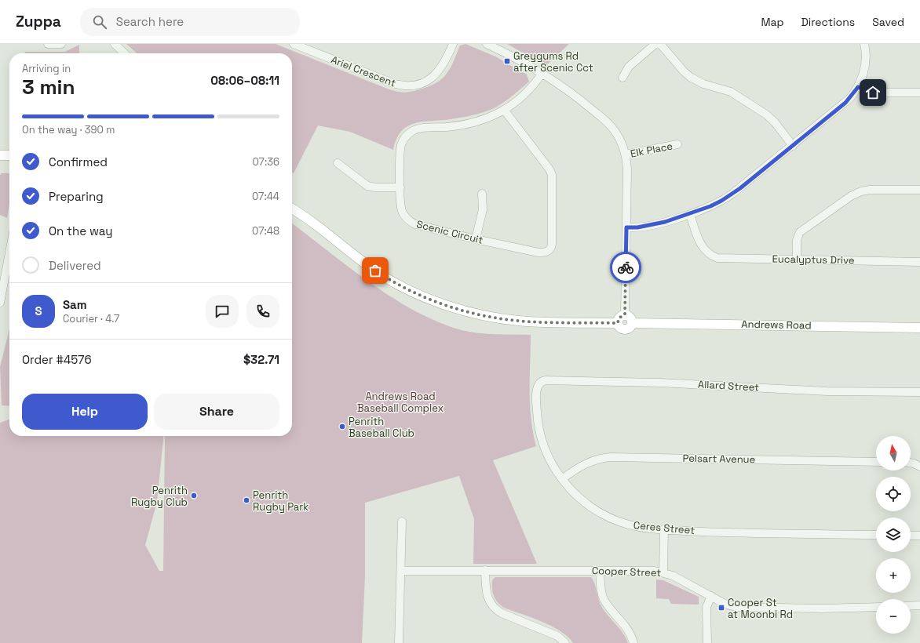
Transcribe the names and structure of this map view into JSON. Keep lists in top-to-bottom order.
{
  "streets": {
    "main road": ["Andrews Road"],
    "street": [
      "Ariel Crescent",
      "Elk Place",
      "Scenic Circuit",
      "Eucalyptus Drive",
      "Allard Street",
      "Pelsart Avenue",
      "Ceres Street",
      "Cooper Street"
    ]
  },
  "crossings": [
    ["Allard Street", "Ceres Street"],
    ["Pelsart Avenue", "Ceres Street"]
  ],
  "parks": ["Andrews Road Baseball Complex"],
  "places": {
    "transit": ["Greygums Rd after Scenic Cct", "Cooper St at Moonbi Rd"],
    "other": ["Penrith Baseball Club", "Penrith Rugby Club", "Penrith Rugby Park"]
  },
  "north": "top",
  "page": {
    "header": "Zuppa",
    "search": "Search here",
    "nav": ["Map", "Directions", "Saved"],
    "heading": ["3 min", "Arriving in", "08:06–08:11"],
    "panel": [
      "Sam",
      "Courier · 4.7",
      "Order #4576",
      "$32.71"
    ],
    "bar": "On the way · 390 m",
    "list": [
      ["Confirmed", "07:36"],
      ["Preparing", "07:44"],
      ["On the way", "07:48"],
      "Delivered"
    ],
    "round": "S",
    "buttons": ["Help", "Share"],
    "map_buttons": ["+", "−"]
  }
}
